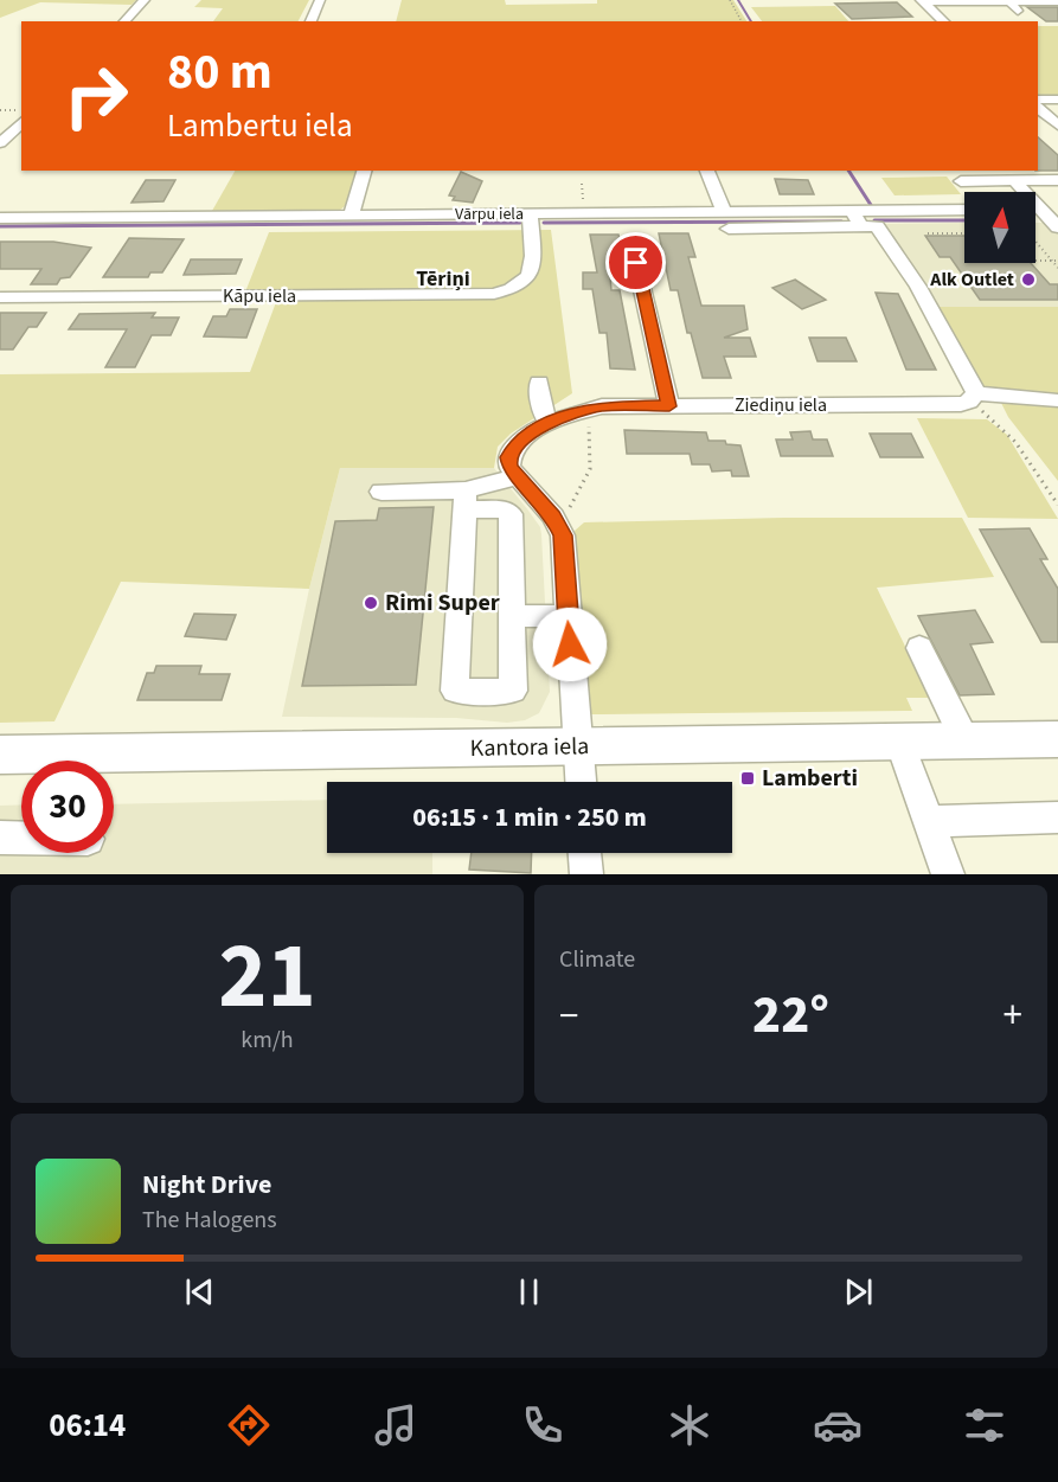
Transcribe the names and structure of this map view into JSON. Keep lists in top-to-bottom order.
{
  "streets": {
    "main road": ["Kantora iela"],
    "street": ["Vārpu iela", "Kāpu iela", "Ziediņu iela"]
  },
  "crossings": [
    ["Vārpu iela", "Kāpu iela"]
  ],
  "districts": ["Tēriņi"],
  "places": {
    "other": ["Alk Outlet", "Rimi Super"],
    "transit": ["Lamberti"]
  },
  "north": "top",
  "page": {
    "turn": ["80 m", "Lambertu iela"],
    "limit": "30",
    "trip": "06:15 · 1 min · 250 m",
    "tile": [
      ["21", "km/h"],
      "Climate"
    ],
    "heat": ["−", "22°", "+"],
    "song": ["Night Drive", "The Halogens"],
    "tabs": "06:14"
  }
}
